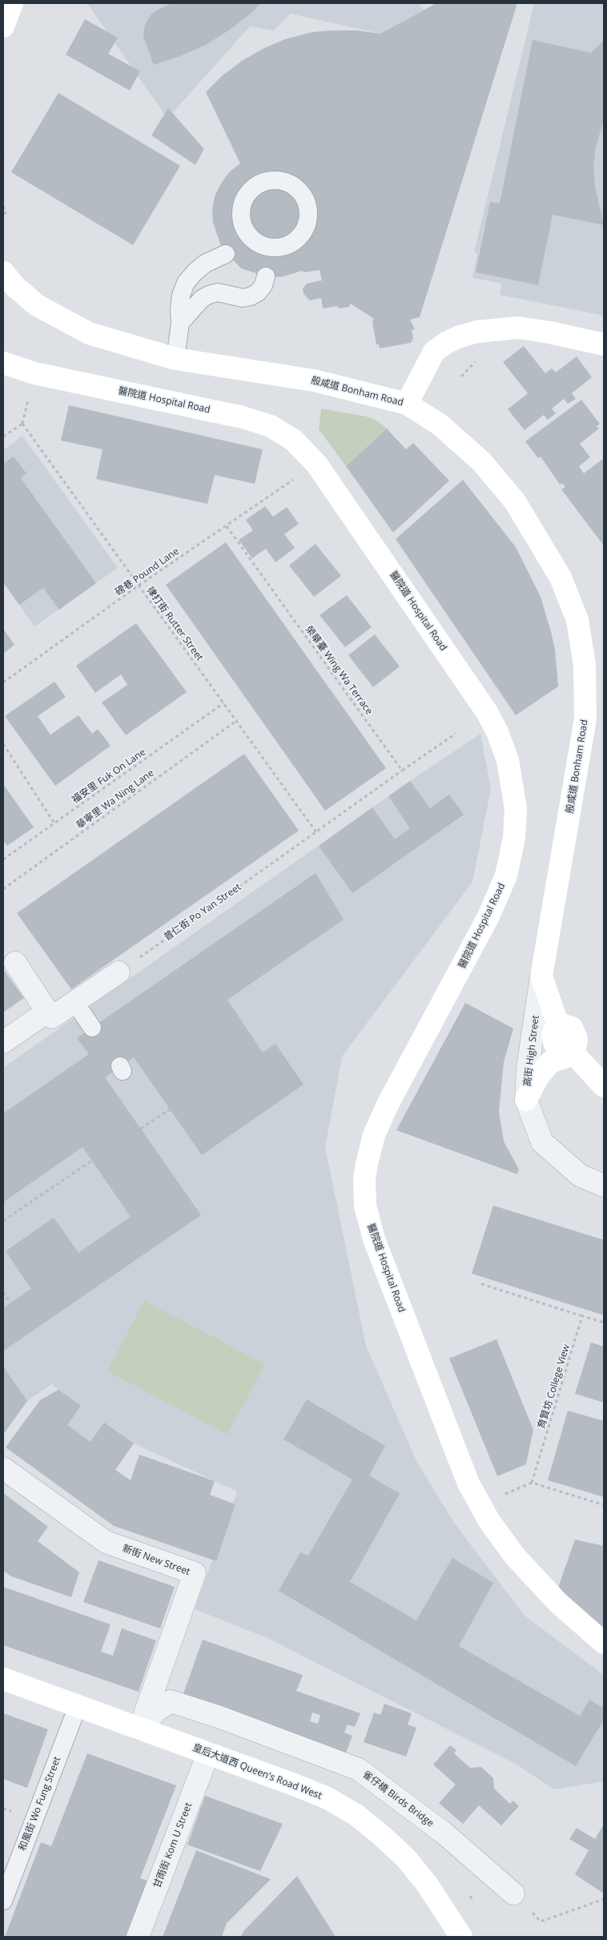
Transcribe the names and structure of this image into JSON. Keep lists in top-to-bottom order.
{
  "streets": {
    "street": [
      "般咸道 Bonham Road",
      "醫院道 Hospital Road",
      "高街 High Street",
      "新街 New Street",
      "皇后大道西 Queen's Road West",
      "雀仔橋 Birds Bridge",
      "甘雨街 Kom U Street"
    ],
    "lane": ["和風街 Wo Fung Street"],
    "path": [
      "磅巷 Pound Lane",
      "律打街 Rutter Street",
      "榮華臺 Wing Wa Terrace",
      "福安里 Fuk On Lane",
      "華寧里 Wa Ning Lane",
      "普仁街 Po Yan Street",
      "育賢坊 College View"
    ]
  },
  "crossings": [
    ["般咸道 Bonham Road", "高街 High Street"],
    ["磅巷 Pound Lane", "律打街 Rutter Street"],
    ["磅巷 Pound Lane", "榮華臺 Wing Wa Terrace"],
    ["律打街 Rutter Street", "福安里 Fuk On Lane"],
    ["律打街 Rutter Street", "華寧里 Wa Ning Lane"],
    ["律打街 Rutter Street", "普仁街 Po Yan Street"],
    ["榮華臺 Wing Wa Terrace", "普仁街 Po Yan Street"],
    ["新街 New Street", "皇后大道西 Queen's Road West"],
    ["新街 New Street", "雀仔橋 Birds Bridge"],
    ["皇后大道西 Queen's Road West", "雀仔橋 Birds Bridge"],
    ["皇后大道西 Queen's Road West", "和風街 Wo Fung Street"],
    ["皇后大道西 Queen's Road West", "甘雨街 Kom U Street"]
  ]
}
